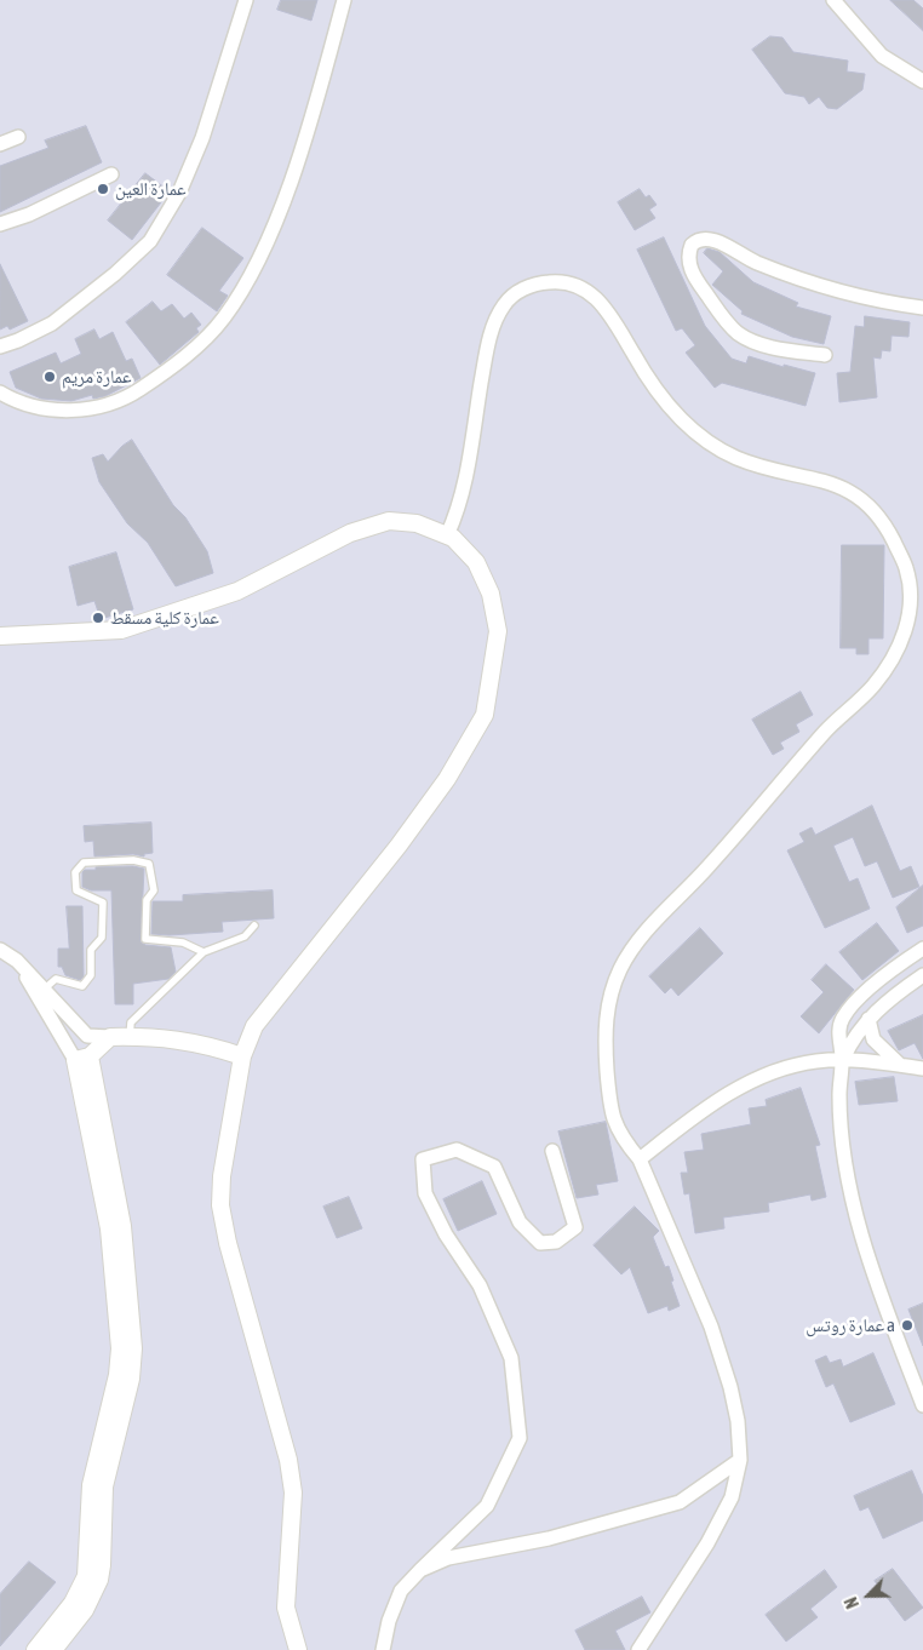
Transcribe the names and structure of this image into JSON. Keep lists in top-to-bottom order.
{
  "places": [
    "عمارة العين",
    "عمارة مريم",
    "عمارة كلية مسقط",
    "عمارة روتس a"
  ],
  "north": "bottom left"
}
